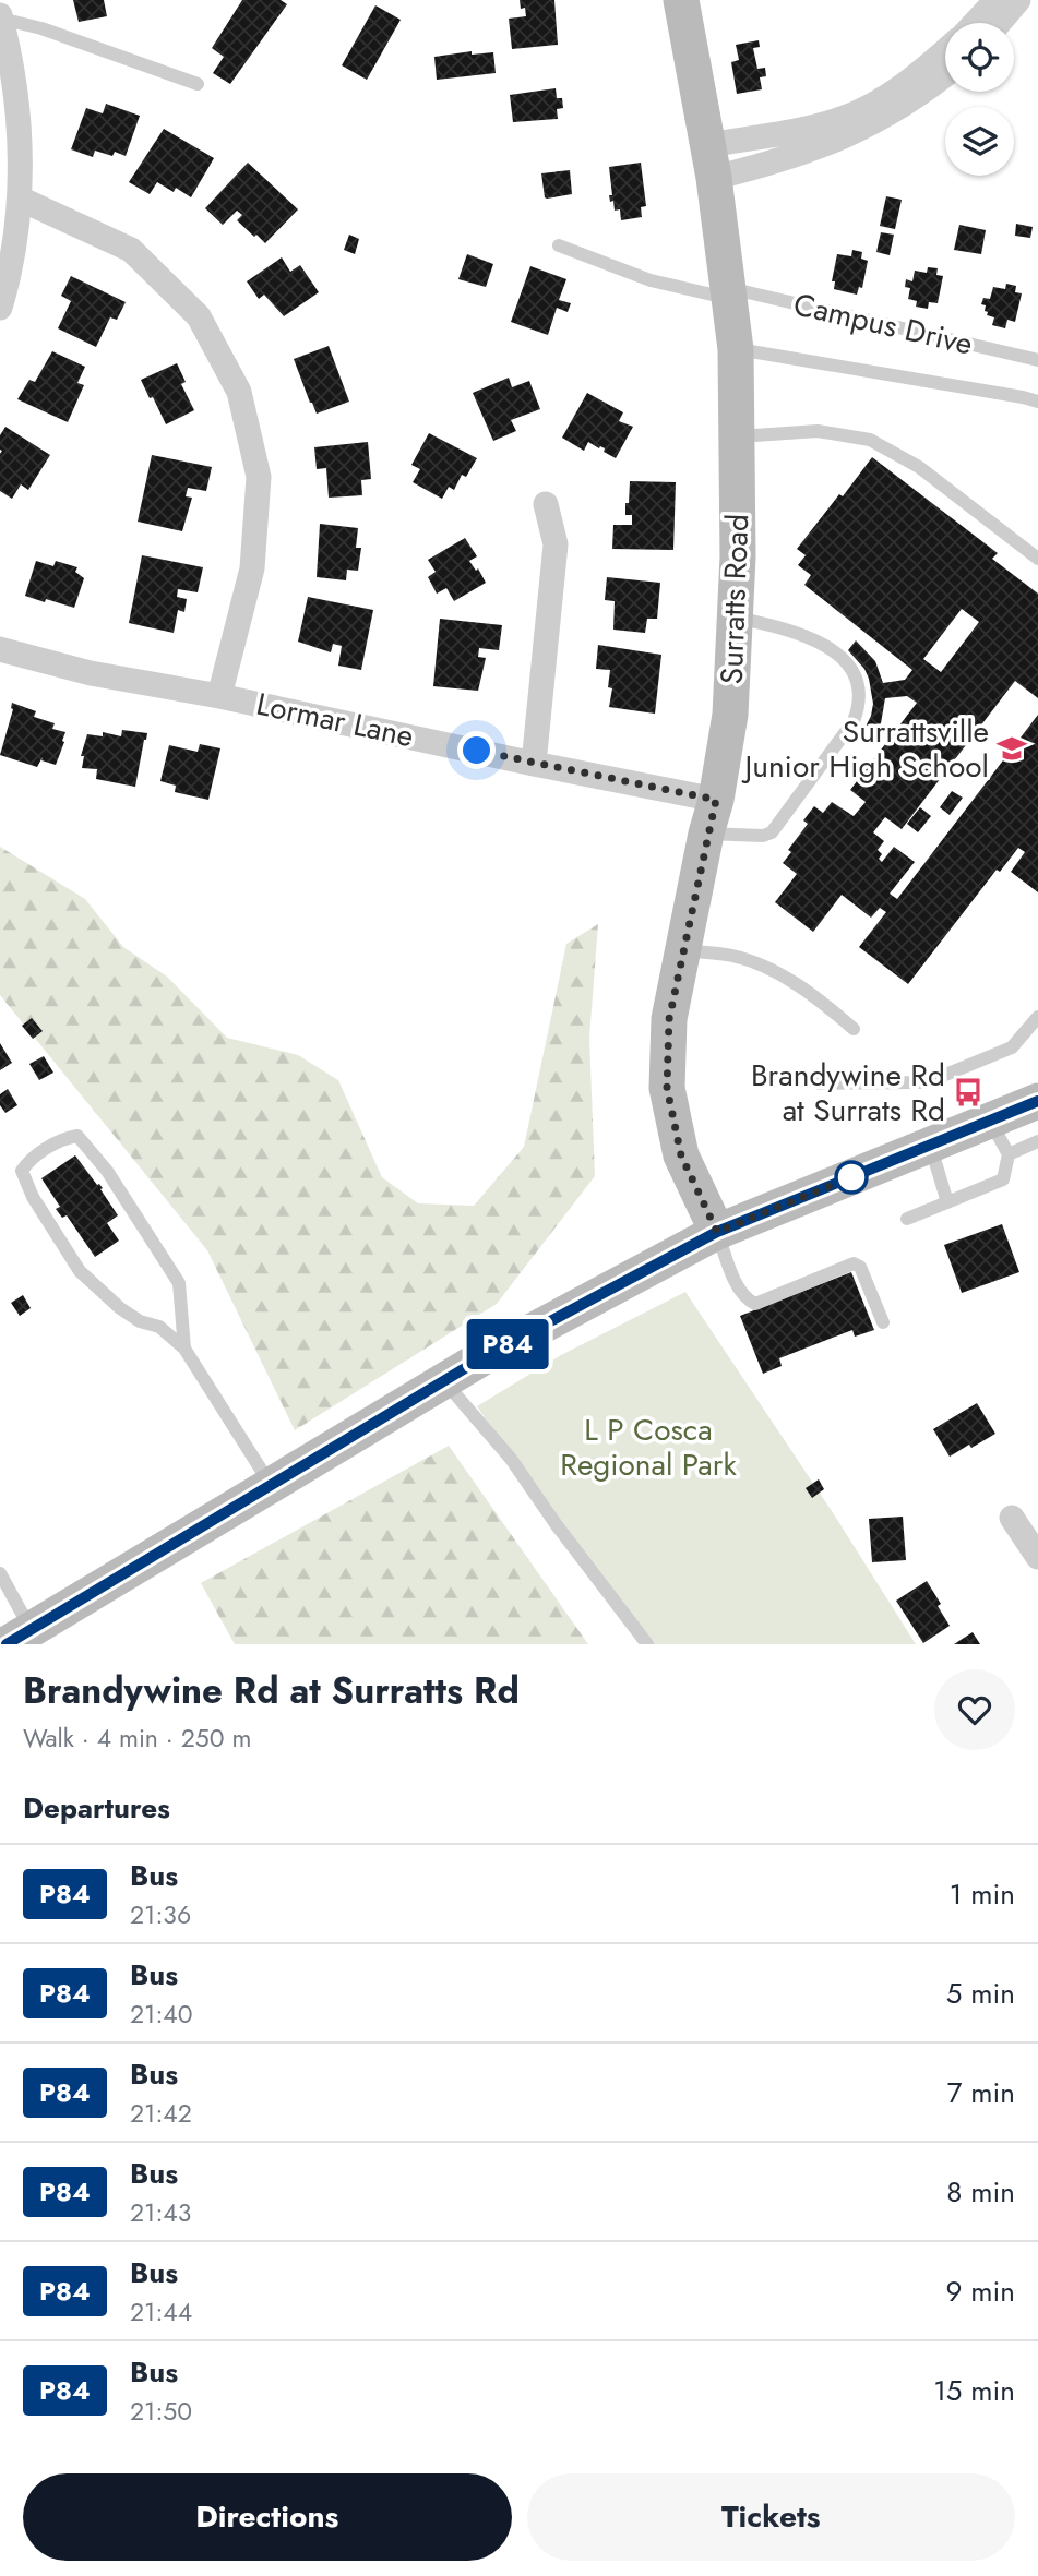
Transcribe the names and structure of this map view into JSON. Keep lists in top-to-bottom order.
{
  "streets": {
    "main road": ["Surratts Road"],
    "street": ["Lormar Lane"],
    "lane": ["Campus Drive"]
  },
  "crossings": [
    ["Campus Drive", "Surratts Road"],
    ["Surratts Road", "Lormar Lane"]
  ],
  "parks": ["L P Cosca Regional Park"],
  "places": {
    "school or university": ["Surrattsville Junior High School"],
    "bus stop": ["Brandywine Rd at Surrats Rd"]
  },
  "lines": ["bus line P84"],
  "page": {
    "on_map": "P84",
    "heading": [
      ["Brandywine Rd at Surratts Rd", "Walk · 4 min · 250 m"],
      "Departures"
    ],
    "list": [
      {
        "mark": "P84",
        "name": "Bus",
        "note": "21:36",
        "value": "1 min"
      },
      {
        "mark": "P84",
        "name": "Bus",
        "note": "21:40",
        "value": "5 min"
      },
      {
        "mark": "P84",
        "name": "Bus",
        "note": "21:42",
        "value": "7 min"
      },
      {
        "mark": "P84",
        "name": "Bus",
        "note": "21:43",
        "value": "8 min"
      },
      {
        "mark": "P84",
        "name": "Bus",
        "note": "21:44",
        "value": "9 min"
      },
      {
        "mark": "P84",
        "name": "Bus",
        "note": "21:50",
        "value": "15 min"
      }
    ],
    "buttons": ["Directions", "Tickets"]
  }
}
